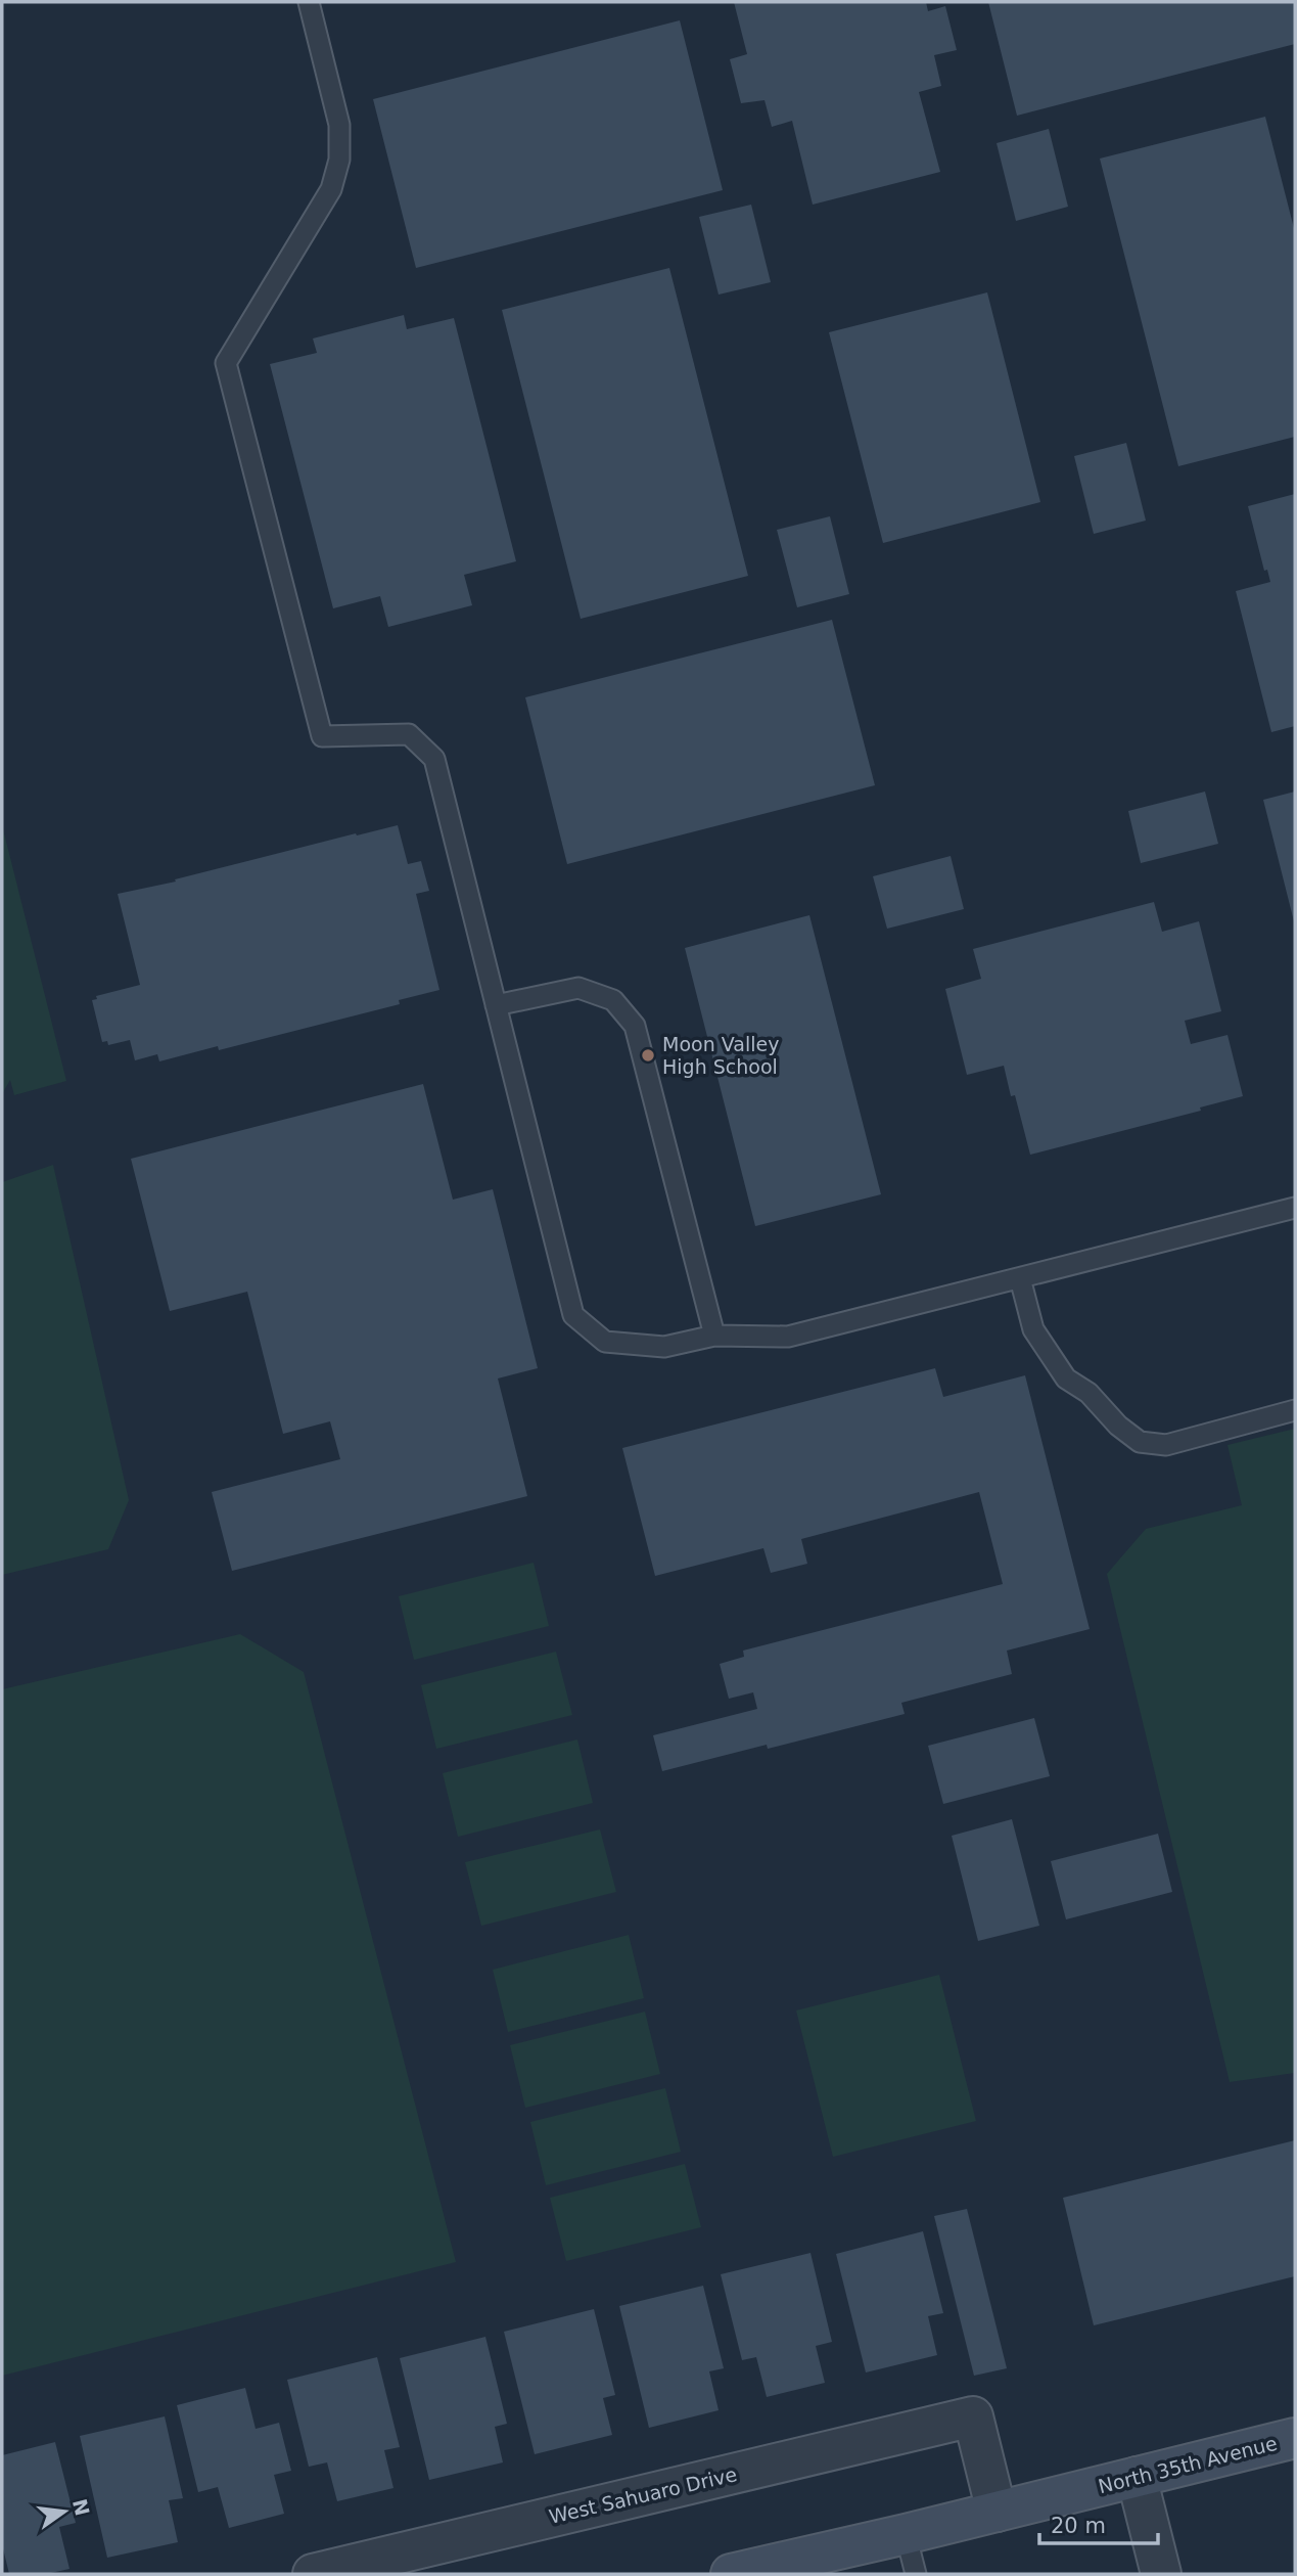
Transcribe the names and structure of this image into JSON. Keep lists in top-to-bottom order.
{
  "streets": {
    "main road": ["North 35th Avenue"],
    "street": ["West Sahuaro Drive"]
  },
  "crossings": [
    ["North 35th Avenue", "West Sahuaro Drive"]
  ],
  "places": ["Moon Valley High School"],
  "scale_bar": "20 m",
  "north": "right"
}
